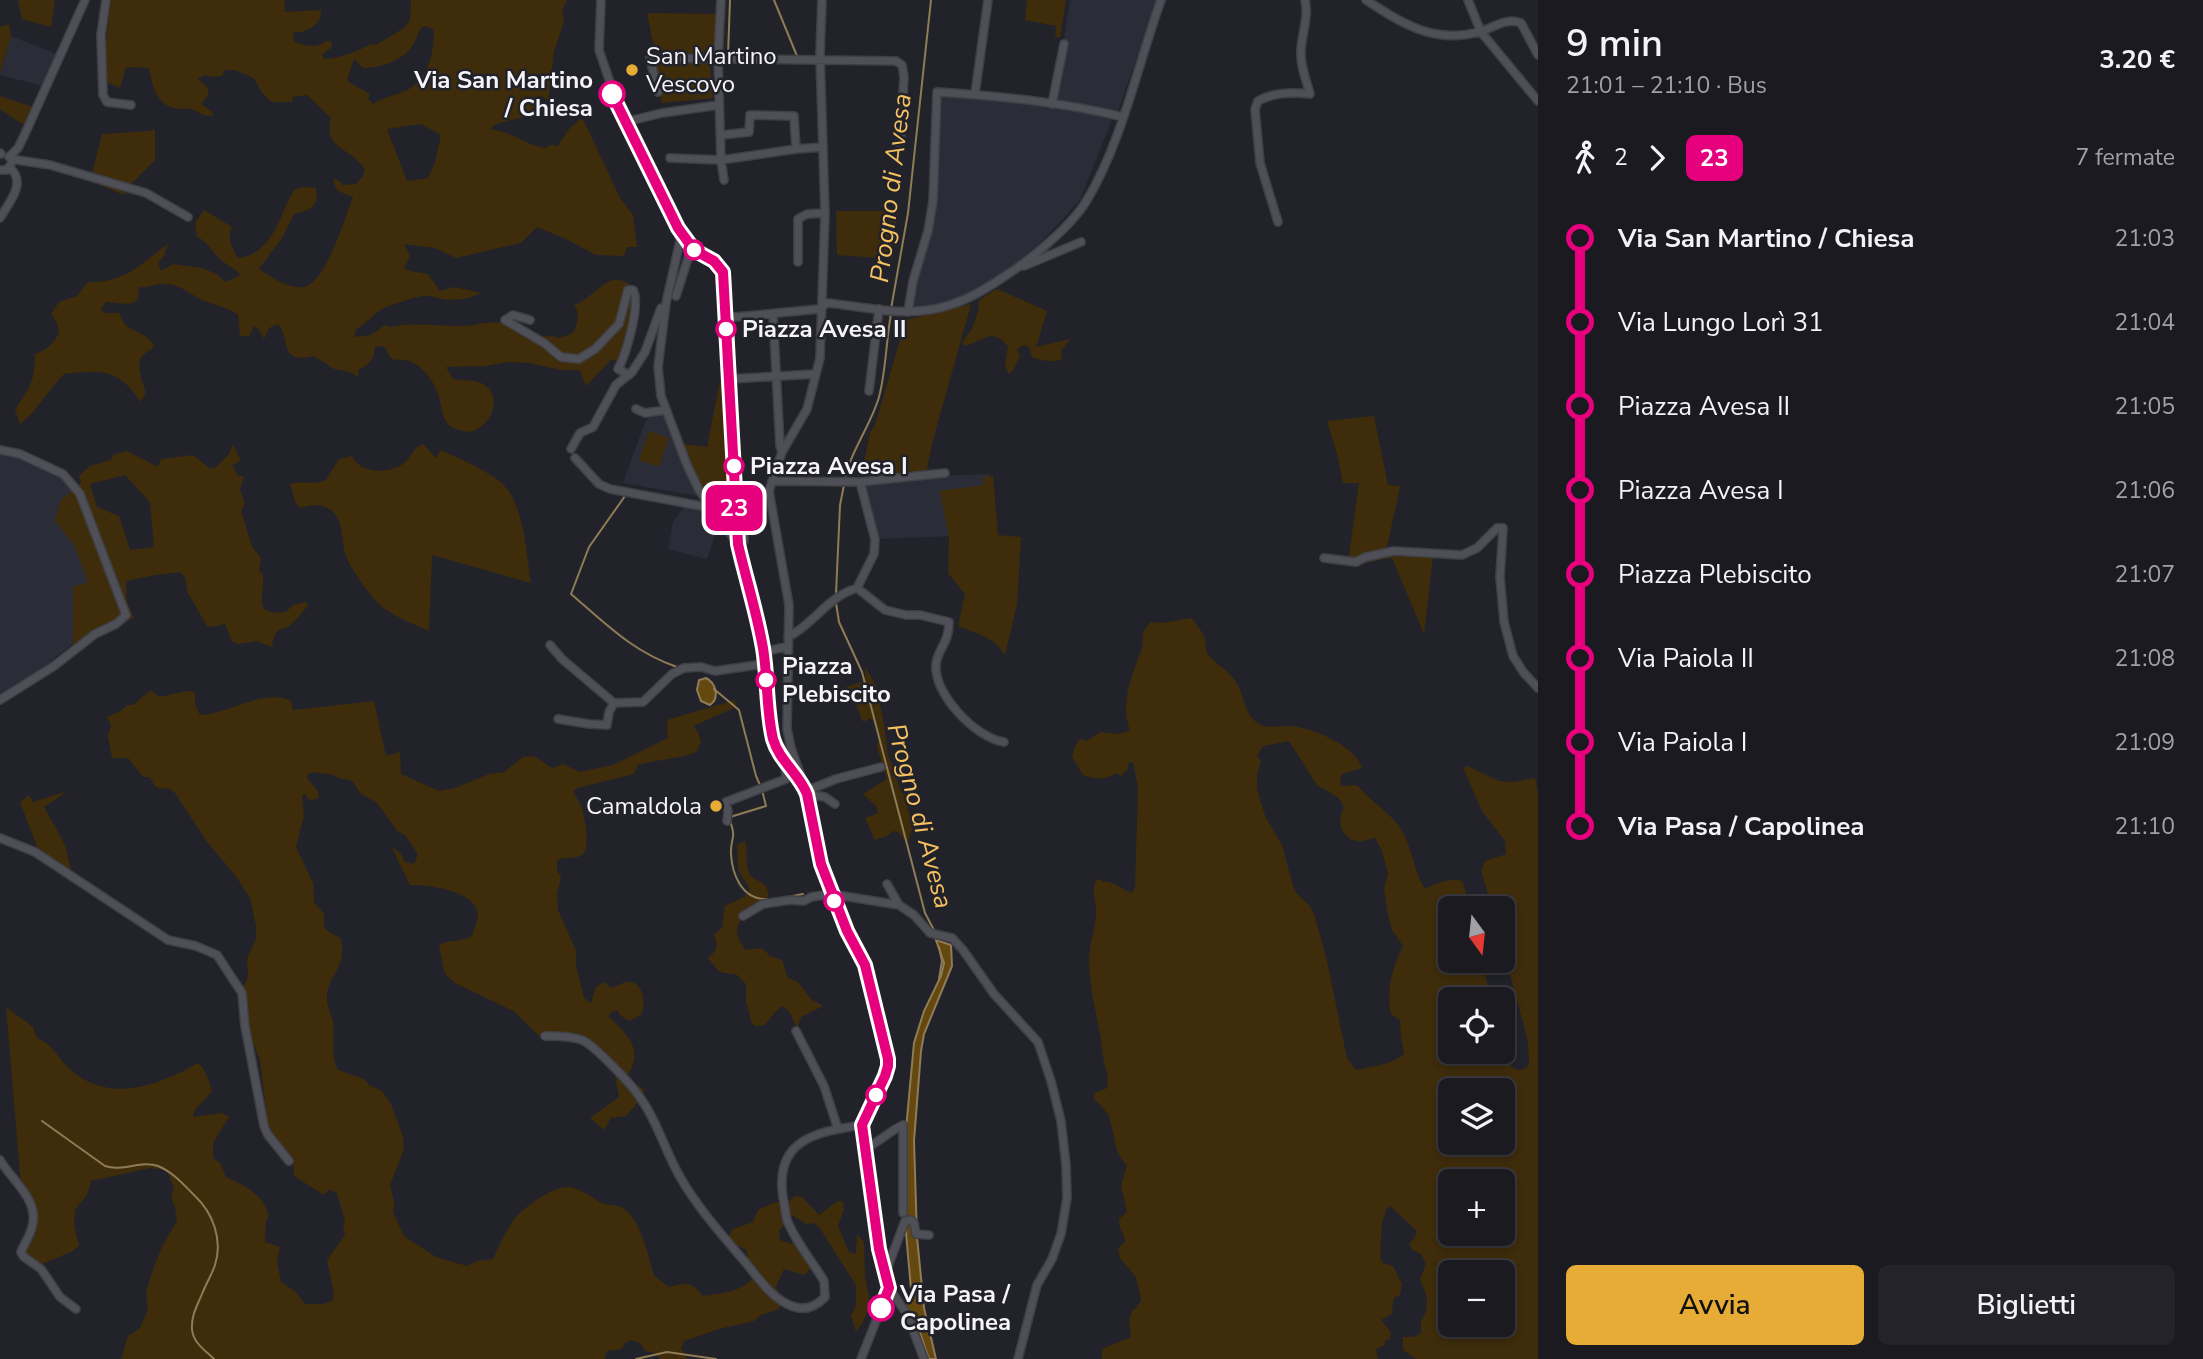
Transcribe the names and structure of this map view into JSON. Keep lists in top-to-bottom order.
{
  "water": ["Progno di Avesa"],
  "places": [
    "San Martino Vescovo",
    "Via San Martino / Chiesa",
    "Piazza Avesa II",
    "Piazza Avesa I",
    "Piazza Plebiscito",
    "Camaldola",
    "Via Pasa / Capolinea"
  ],
  "lines": ["bus line 23"],
  "north": "bottom",
  "page": {
    "on_map": "23",
    "heading": ["9 min", "21:01 – 21:10 · Bus", "3.20 €"],
    "legs": ["2", "23", "7 fermate"],
    "list": [
      {
        "name": "Via San Martino / Chiesa",
        "value": "21:03"
      },
      {
        "name": "Via Lungo Lorì 31",
        "value": "21:04"
      },
      {
        "name": "Piazza Avesa II",
        "value": "21:05"
      },
      {
        "name": "Piazza Avesa I",
        "value": "21:06"
      },
      {
        "name": "Piazza Plebiscito",
        "value": "21:07"
      },
      {
        "name": "Via Paiola II",
        "value": "21:08"
      },
      {
        "name": "Via Paiola I",
        "value": "21:09"
      },
      {
        "name": "Via Pasa / Capolinea",
        "value": "21:10"
      }
    ],
    "map_buttons": ["+", "−"],
    "buttons": ["Avvia", "Biglietti"]
  }
}
